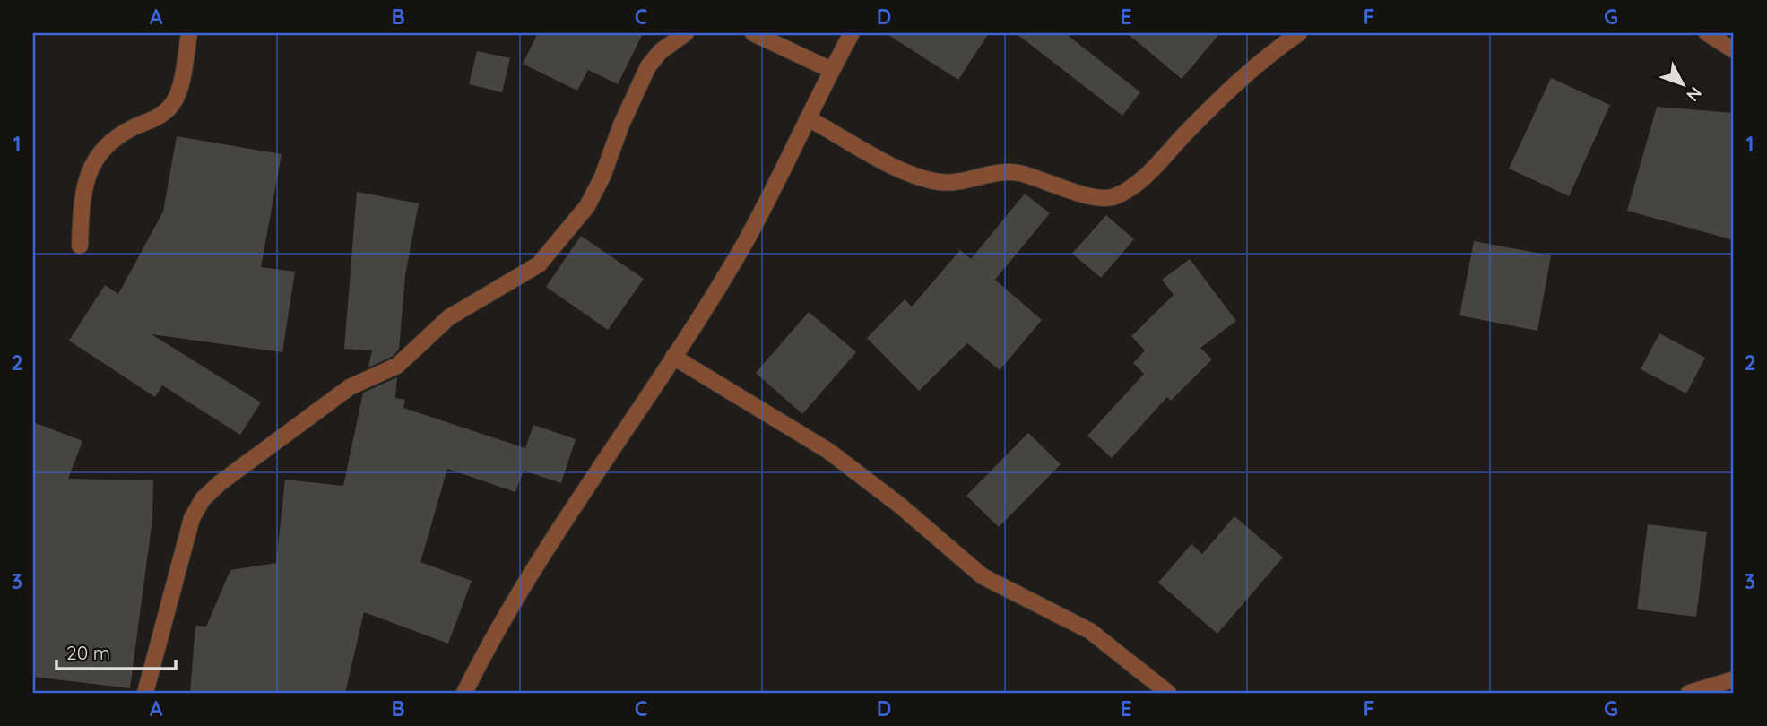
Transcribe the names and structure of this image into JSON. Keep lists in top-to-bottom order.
{
  "scale_bar": "20 m",
  "north": "bottom right",
  "grid": {
    "columns": [
      "A",
      "B",
      "C",
      "D",
      "E",
      "F",
      "G"
    ],
    "rows": ["1", "2", "3"]
  }
}
